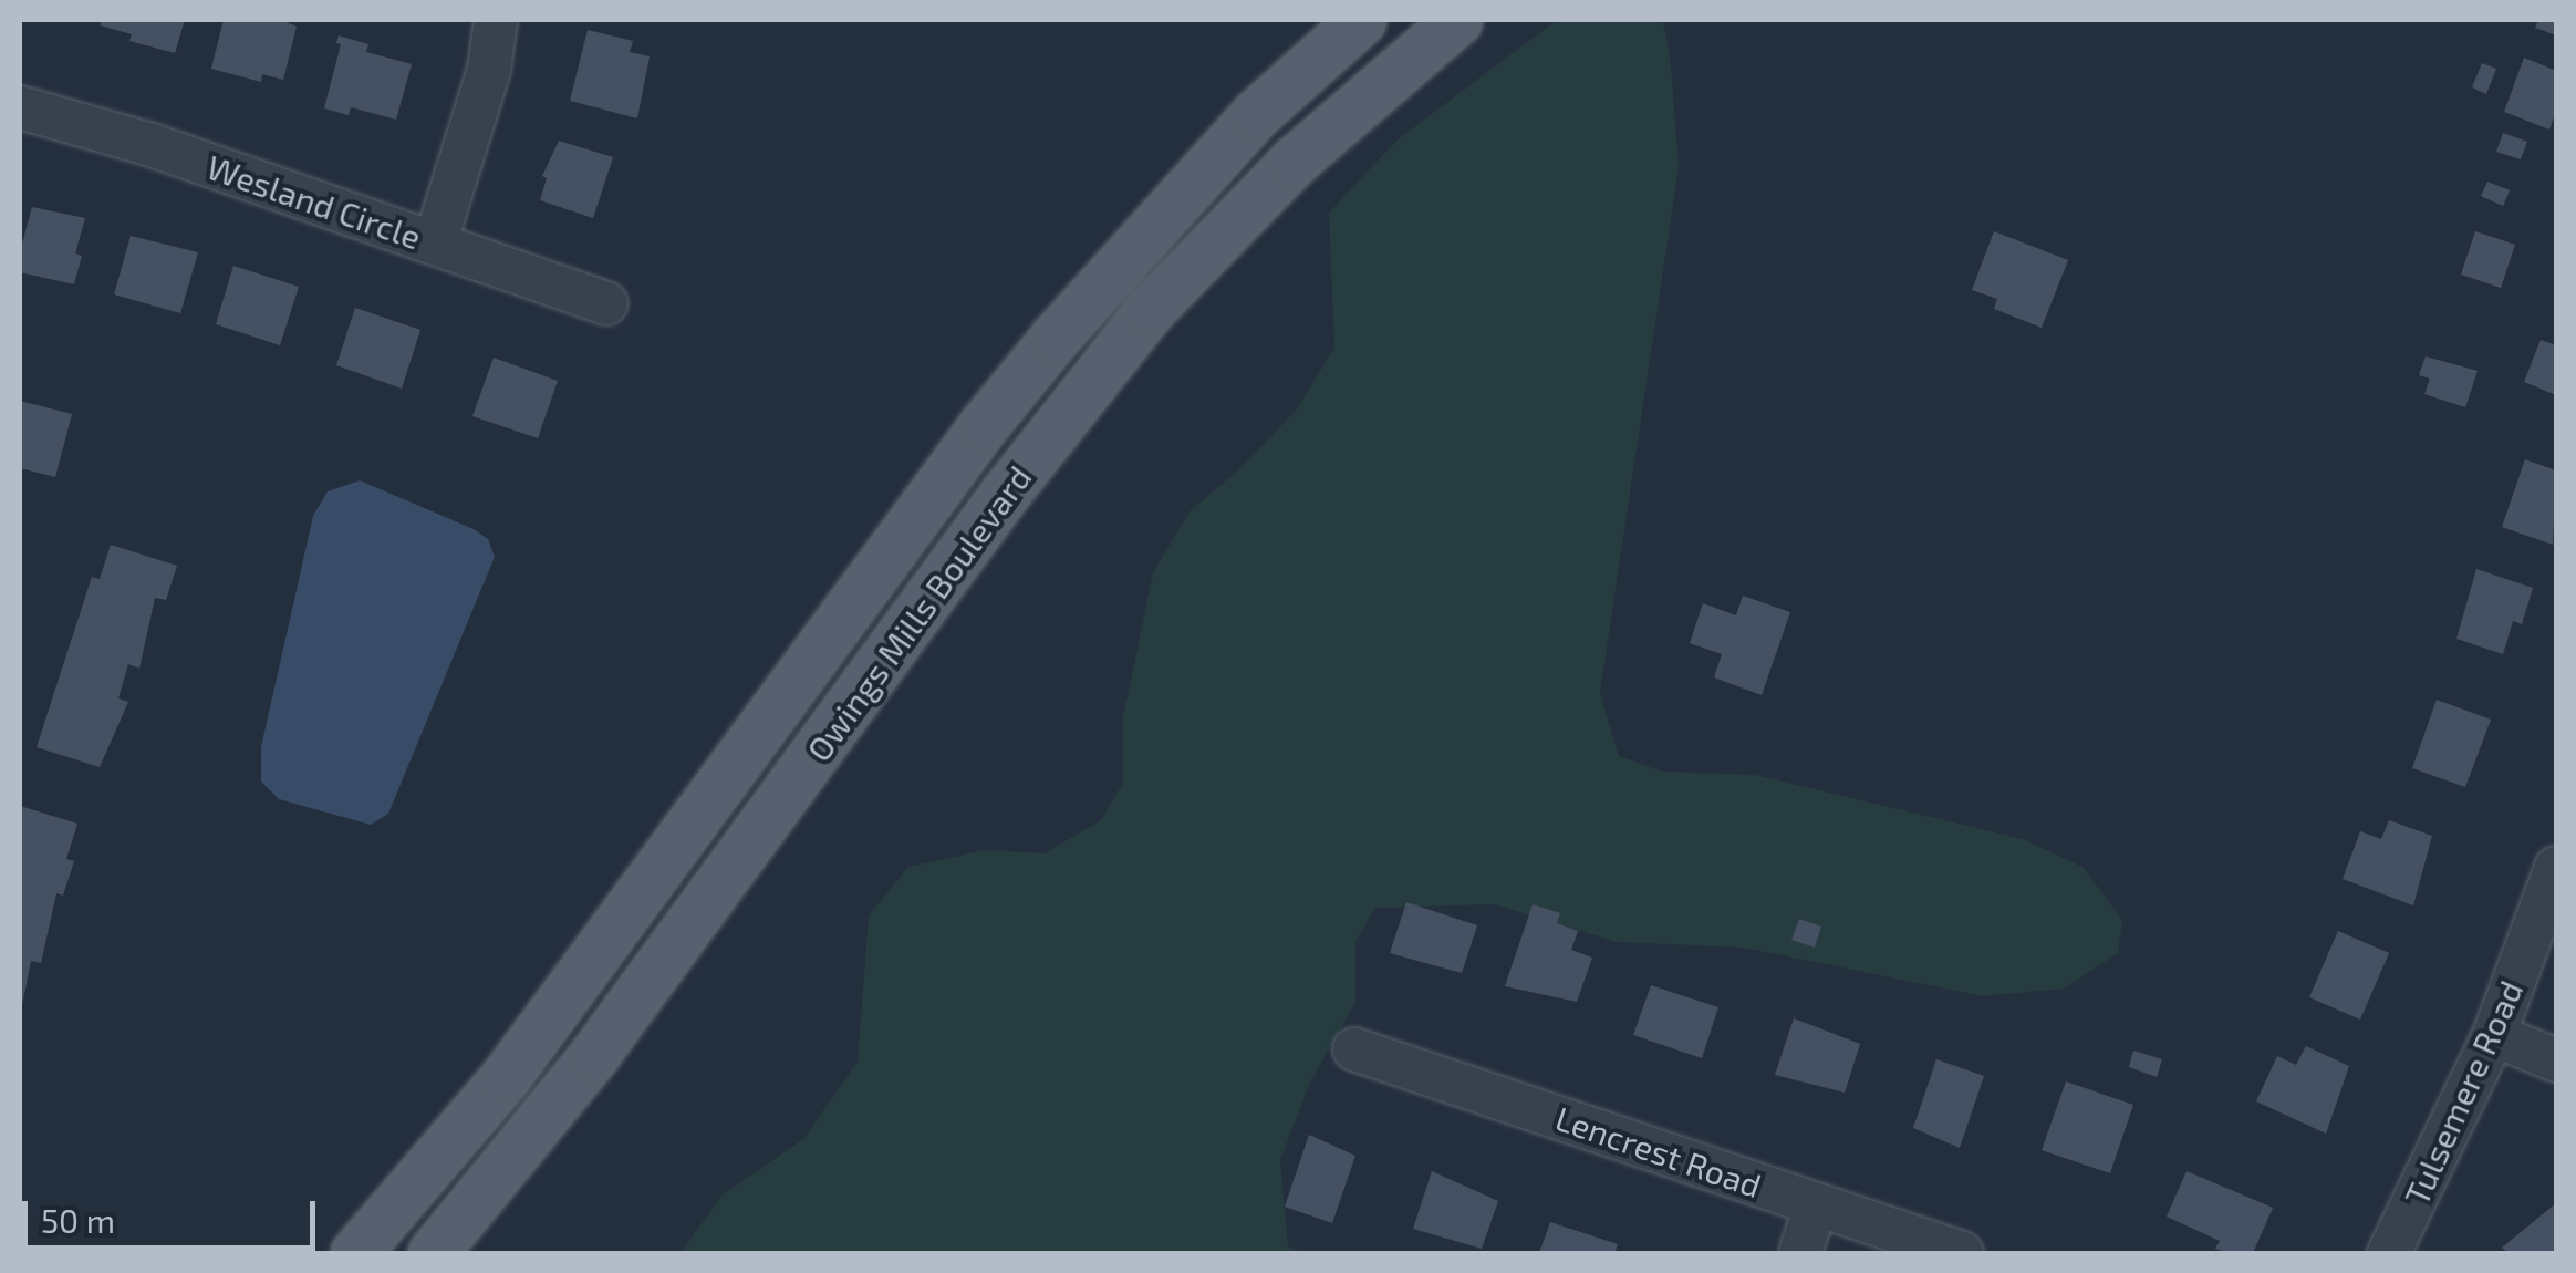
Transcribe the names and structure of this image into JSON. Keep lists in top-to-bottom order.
{
  "streets": {
    "main road": ["Owings Mills Boulevard"],
    "street": ["Wesland Circle", "Tulsemere Road", "Lencrest Road"]
  },
  "scale_bar": "50 m"
}
